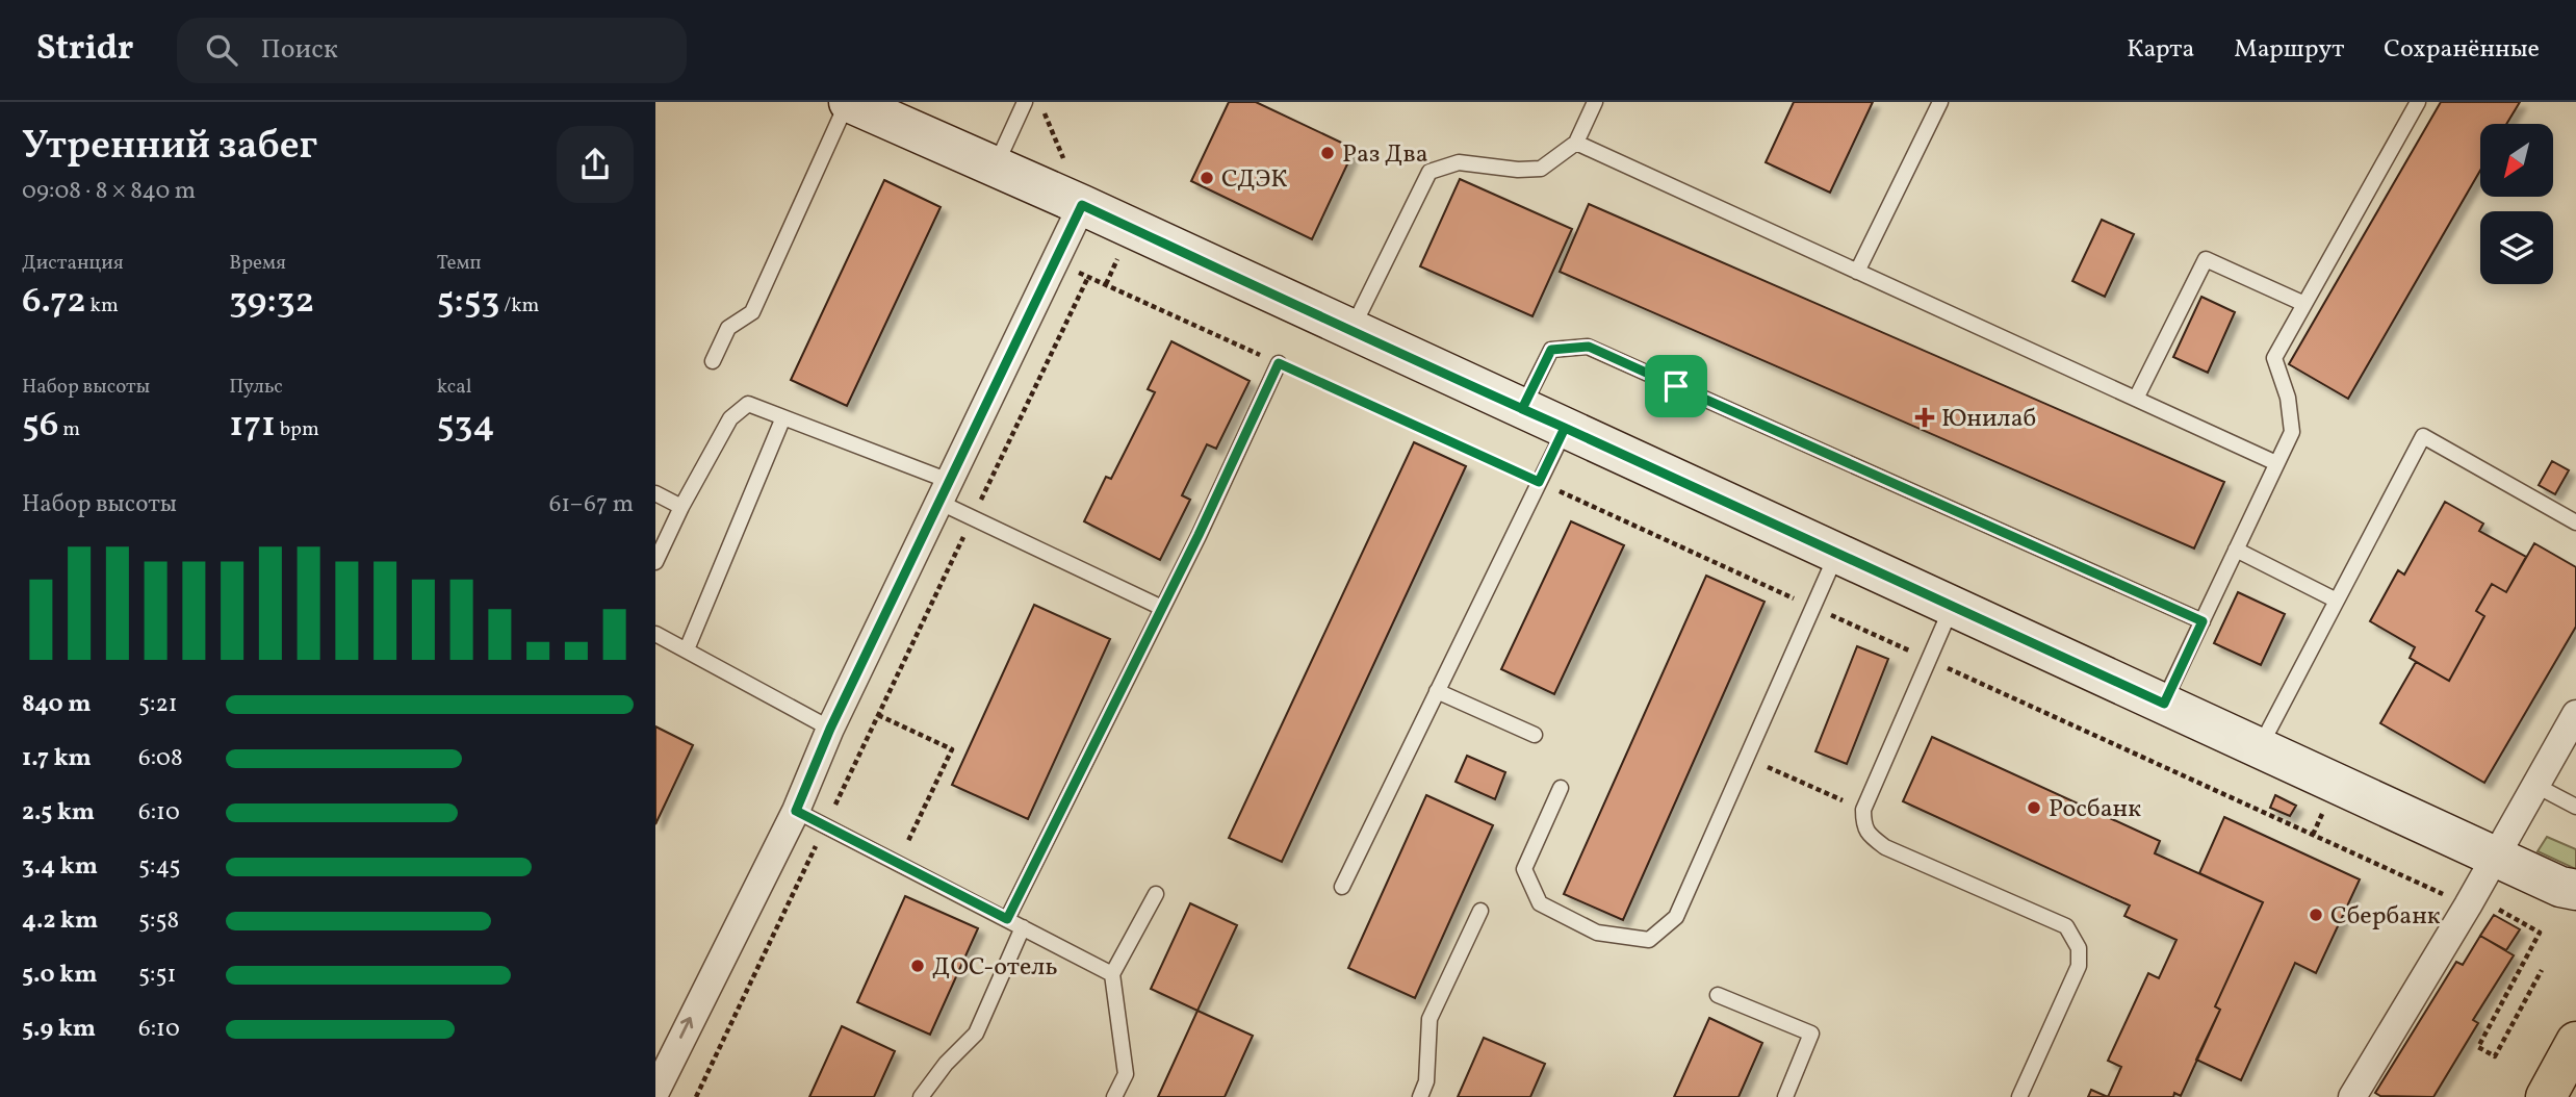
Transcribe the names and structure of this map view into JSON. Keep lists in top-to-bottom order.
{
  "places": {
    "other": [
      "Раз Два",
      "СДЭК",
      "Росбанк",
      "Сбербанк",
      "ДОС-отель"
    ],
    "health": ["Юнилаб"]
  },
  "north": "bottom left",
  "page": {
    "header": "Stridr",
    "search": "Поиск",
    "nav": ["Карта", "Маршрут", "Сохранённые"],
    "heading": ["Утренний забег", "09:08 · 8 × 840 m"],
    "stats": [
      ["Дистанция", "6.72 km"],
      ["Время", "39:32"],
      ["Темп", "5:53 /km"],
      ["Набор высоты", "56 m"],
      ["Пульс", "171 bpm"],
      ["kcal", "534"]
    ],
    "chart": ["Набор высоты", "61–67 m"],
    "list": [
      {
        "name": "840 m",
        "note": "5:21"
      },
      {
        "name": "1.7 km",
        "note": "6:08"
      },
      {
        "name": "2.5 km",
        "note": "6:10"
      },
      {
        "name": "3.4 km",
        "note": "5:45"
      },
      {
        "name": "4.2 km",
        "note": "5:58"
      },
      {
        "name": "5.0 km",
        "note": "5:51"
      },
      {
        "name": "5.9 km",
        "note": "6:10"
      }
    ]
  }
}
